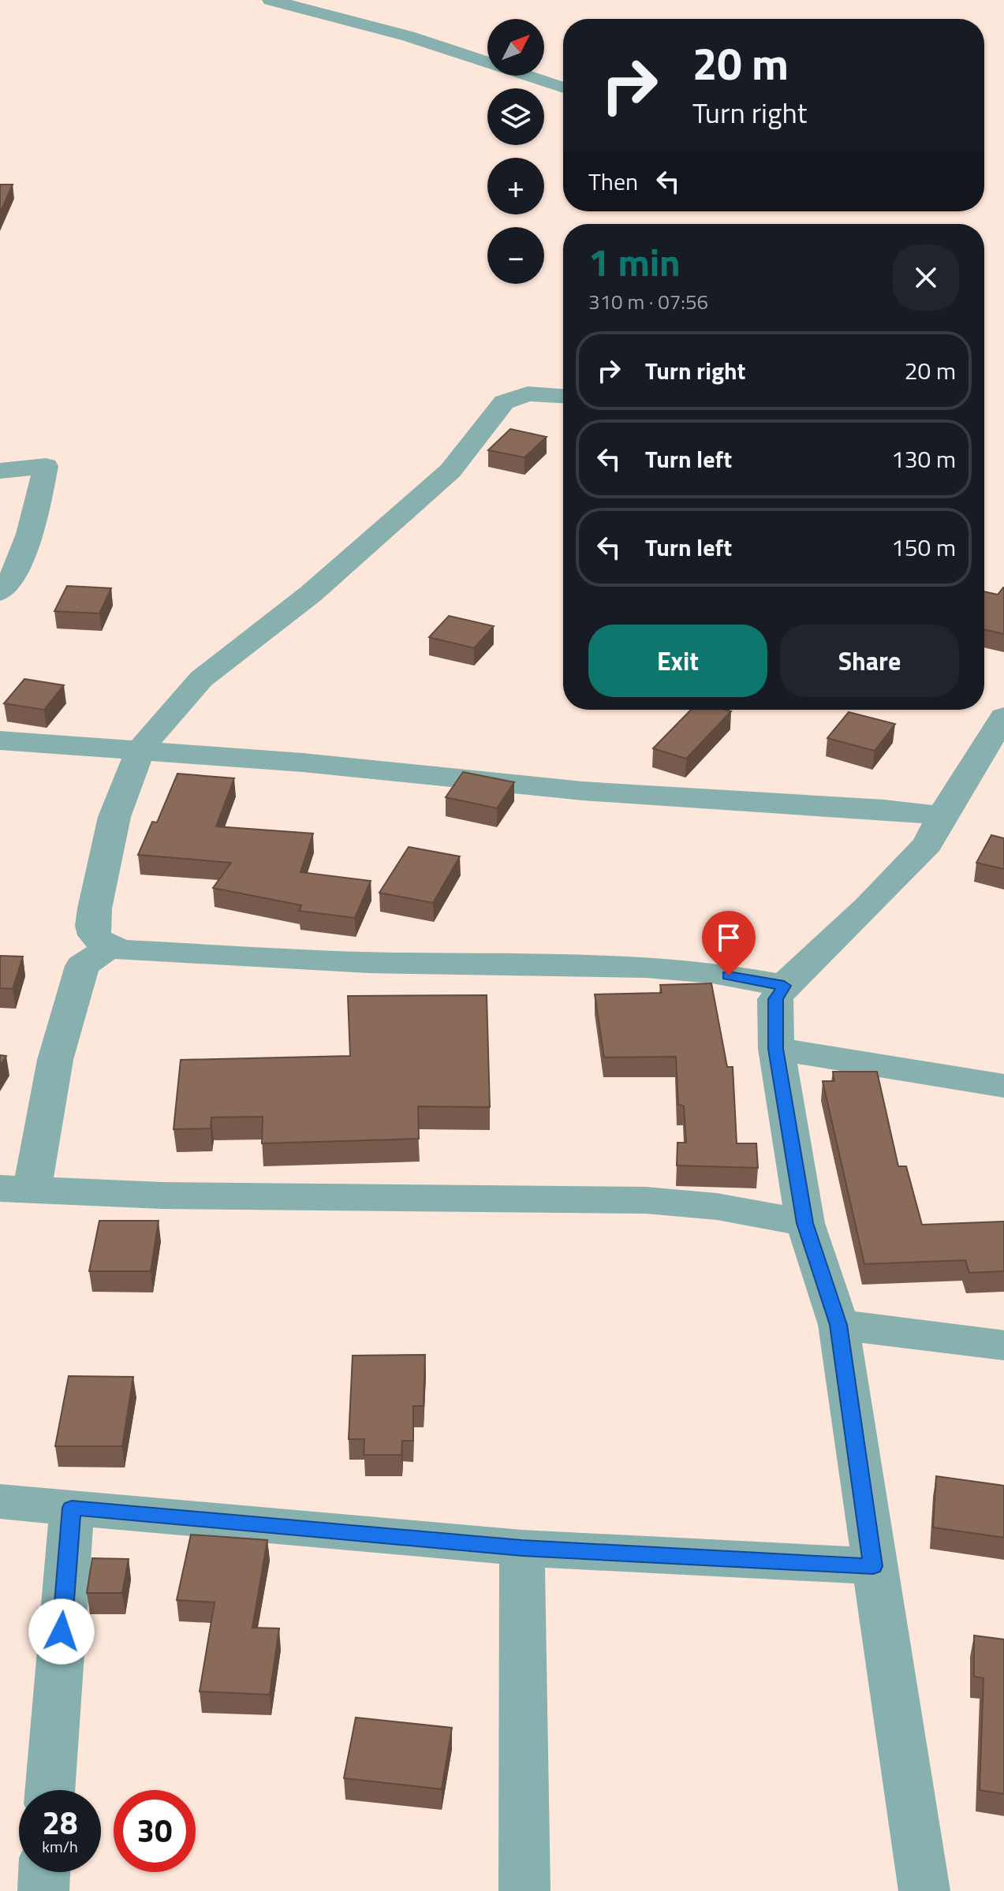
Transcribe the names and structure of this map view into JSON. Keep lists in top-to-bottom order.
{
  "north": "top right",
  "page": {
    "map_buttons": ["+", "−"],
    "turn": ["20 m", "Turn right"],
    "then": "Then",
    "heading": ["1 min", "310 m · 07:56"],
    "list": [
      {
        "name": "Turn right",
        "value": "20 m"
      },
      {
        "name": "Turn left",
        "value": "130 m"
      },
      {
        "name": "Turn left",
        "value": "150 m"
      }
    ],
    "buttons": ["Exit", "Share"],
    "speed": "28 km/h",
    "limit": "30"
  }
}
